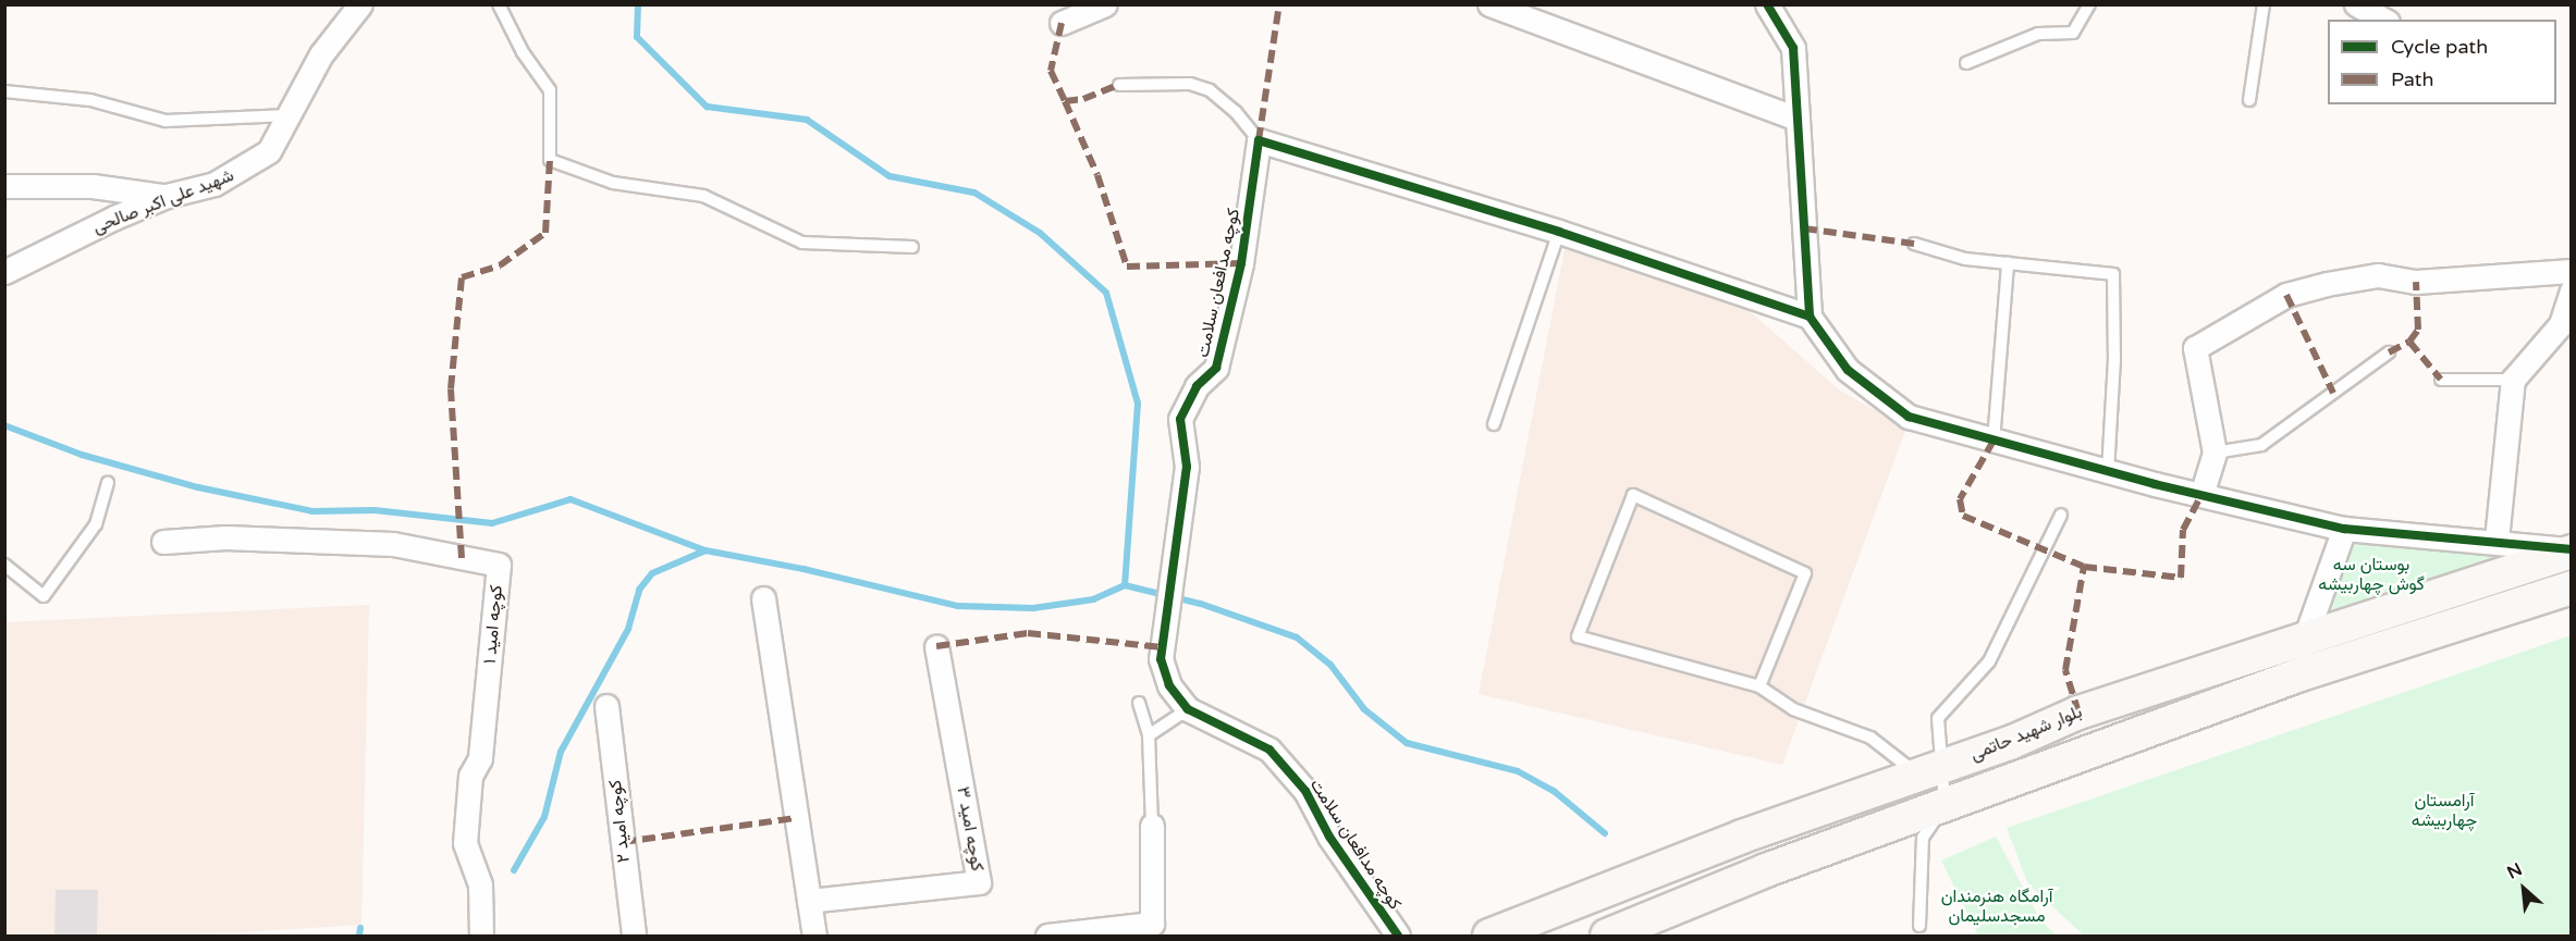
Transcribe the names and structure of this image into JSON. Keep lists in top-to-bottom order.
{
  "streets": {
    "main road": ["بلوار شهید حاتمی"],
    "street": [
      "شهید علی اکبر صالحی",
      "کوچه مدافعان سلامت",
      "کوچه امید ۱",
      "کوچه امید ۲",
      "کوچه امید ۳"
    ]
  },
  "parks": ["بوستان سه گوش چهاربیشه", "آرامستان چهاربیشه", "آرامگاه هنرمندان مسجدسلیمان"],
  "legend": ["Cycle path", "Path"],
  "north": "top left"
}
